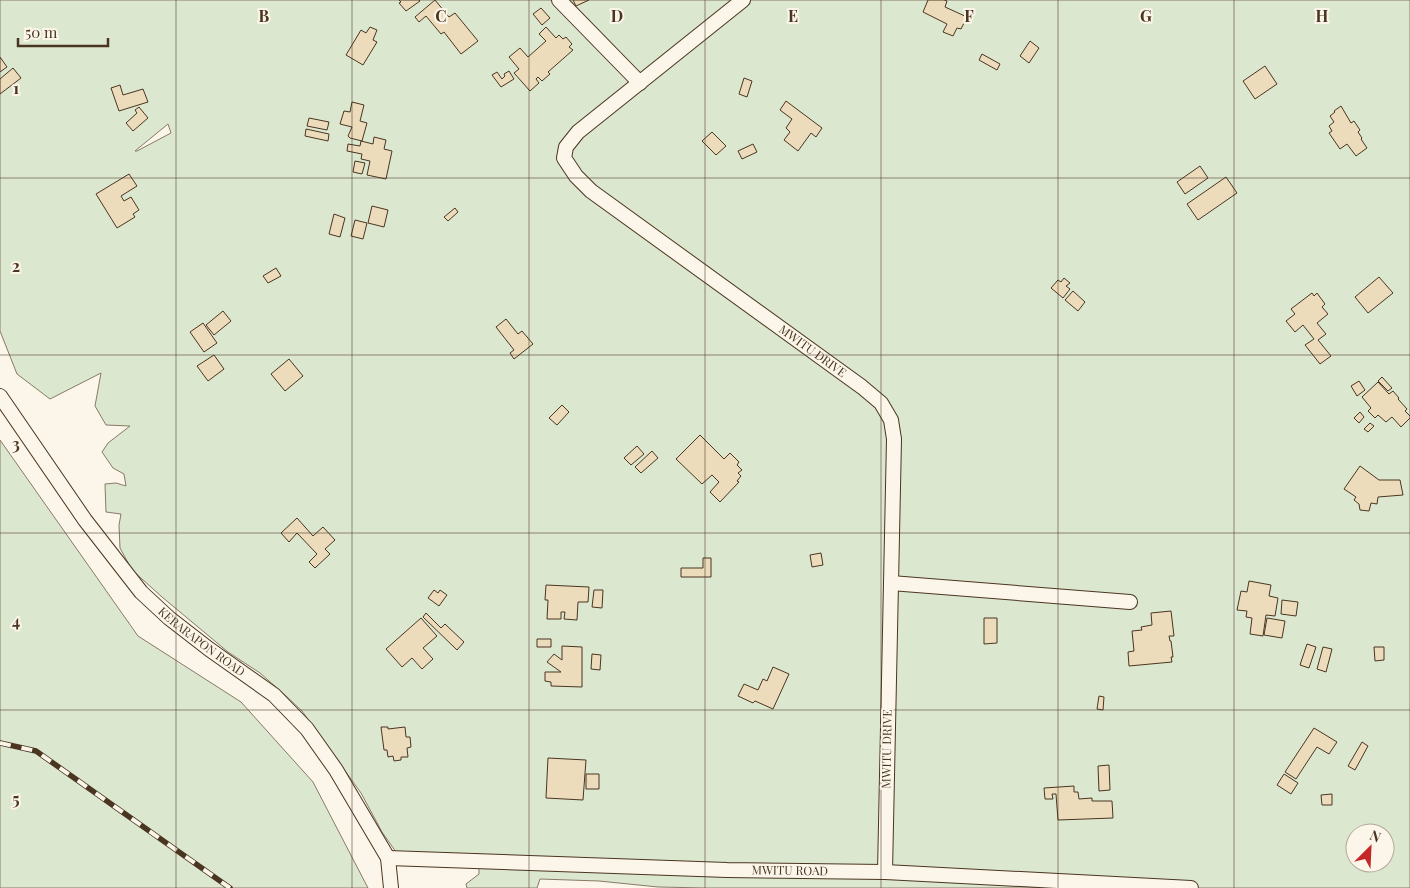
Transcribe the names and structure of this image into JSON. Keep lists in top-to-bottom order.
{
  "streets": {
    "street": ["MWITU DRIVE", "KERARAPON ROAD", "MWITU ROAD"]
  },
  "crossings": [
    ["MWITU DRIVE", "MWITU ROAD"],
    ["KERARAPON ROAD", "MWITU ROAD"]
  ],
  "scale_bar": "50 m",
  "north": "top right",
  "grid": {
    "columns": [
      "B",
      "C",
      "D",
      "E",
      "F",
      "G",
      "H"
    ],
    "rows": [
      "1",
      "2",
      "3",
      "4",
      "5"
    ]
  }
}
